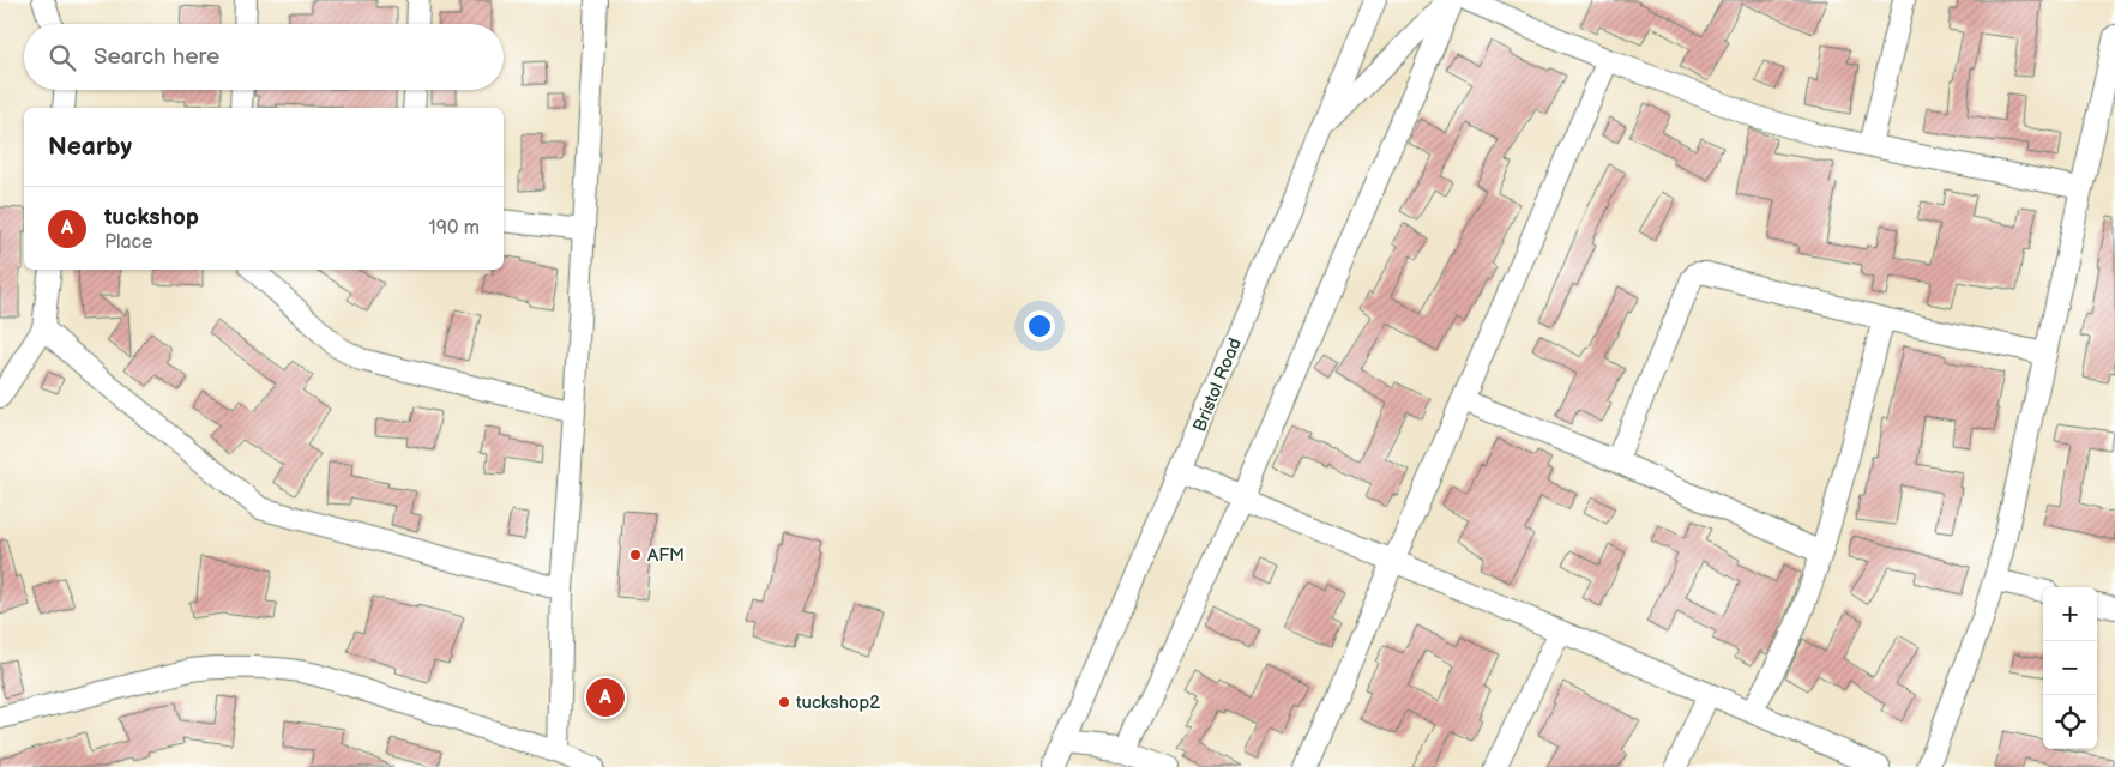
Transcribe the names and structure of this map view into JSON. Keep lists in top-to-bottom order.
{
  "streets": {
    "street": ["Bristol Road"]
  },
  "places": ["AFM", "tuckshop2"],
  "page": {
    "search": "Search here",
    "heading": "Nearby",
    "list": [
      {
        "mark": "A",
        "name": "tuckshop",
        "note": "Place",
        "value": "190 m"
      }
    ],
    "map_buttons": ["+", "−"],
    "pins": "A"
  }
}
